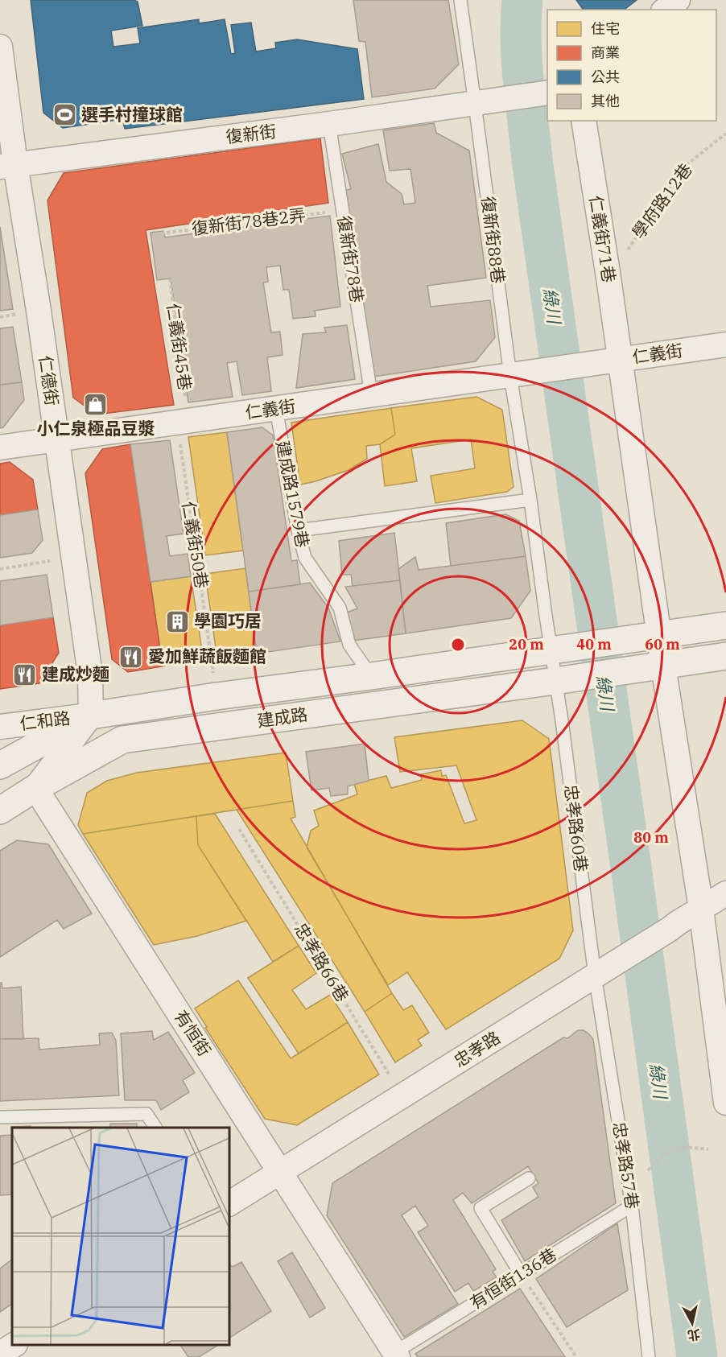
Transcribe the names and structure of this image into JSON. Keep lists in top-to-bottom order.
{
  "streets": {
    "street": [
      "復新街",
      "仁義街71巷",
      "仁義街",
      "仁德街",
      "建成路",
      "仁和路",
      "有恒街",
      "忠孝路"
    ],
    "lane": [
      "復新街88巷",
      "復新街78巷",
      "建成路1579巷",
      "忠孝路60巷",
      "忠孝路57巷",
      "有恒街136巷"
    ],
    "path": [
      "學府路12巷",
      "復新街78巷2弄",
      "仁義街45巷",
      "仁義街50巷",
      "忠孝路66巷"
    ]
  },
  "crossings": [
    ["復新街", "復新街88巷"],
    ["復新街", "復新街78巷"],
    ["復新街", "仁德街"],
    ["學府路12巷", "仁義街71巷"],
    ["復新街78巷2弄", "復新街78巷"],
    ["仁義街71巷", "仁義街"],
    ["仁義街71巷", "建成路"],
    ["復新街88巷", "仁義街"],
    ["復新街88巷", "忠孝路60巷"],
    ["復新街78巷", "仁義街"],
    ["仁義街45巷", "仁義街"],
    ["仁義街45巷", "仁義街50巷"],
    ["仁義街", "仁德街"],
    ["仁義街", "建成路1579巷"],
    ["仁義街", "仁義街50巷"],
    ["仁德街", "建成路"],
    ["仁德街", "仁和路"],
    ["建成路1579巷", "建成路"],
    ["仁義街50巷", "建成路"],
    ["建成路", "仁和路"],
    ["建成路", "忠孝路60巷"],
    ["建成路", "有恒街"],
    ["忠孝路60巷", "忠孝路"],
    ["忠孝路60巷", "忠孝路57巷"],
    ["忠孝路66巷", "忠孝路"],
    ["有恒街", "忠孝路"],
    ["有恒街", "有恒街136巷"],
    ["忠孝路", "忠孝路57巷"],
    ["忠孝路57巷", "有恒街136巷"]
  ],
  "water": ["綠川"],
  "places": {
    "sports": ["選手村撞球館"],
    "shop": ["小仁泉極品豆漿"],
    "building": ["學園巧居"],
    "restaurant": ["愛加鮮蔬飯麵館", "建成炒麵"]
  },
  "legend": [
    "住宅",
    "商業",
    "公共",
    "其他"
  ],
  "north": "bottom",
  "rings": [
    "20 m",
    "40 m",
    "60 m",
    "80 m"
  ]
}
